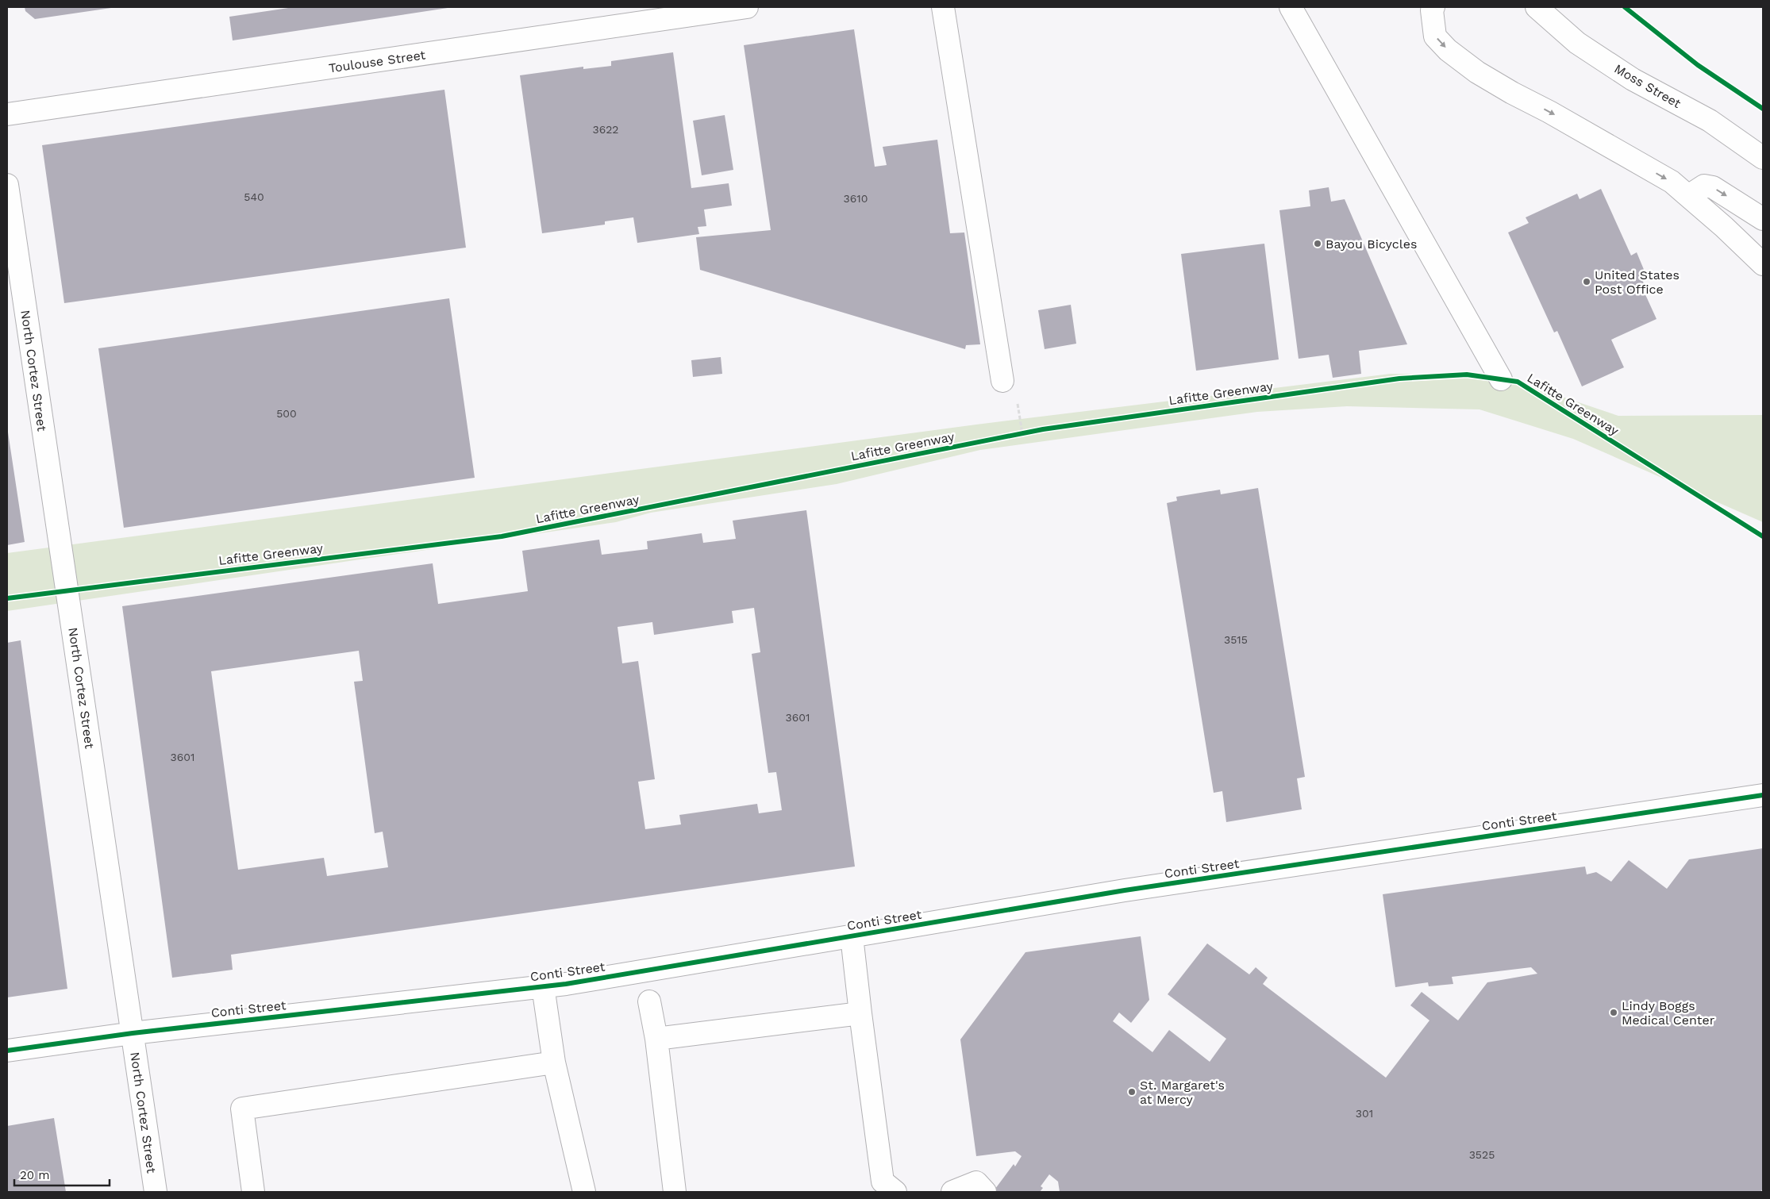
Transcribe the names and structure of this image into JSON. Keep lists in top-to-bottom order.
{
  "streets": {
    "street": [
      "Toulouse Street",
      "Moss Street",
      "North Cortez Street",
      "Conti Street"
    ],
    "cycle path": ["Lafitte Greenway"]
  },
  "crossings": [
    ["North Cortez Street", "Conti Street"]
  ],
  "places": [
    "Bayou Bicycles",
    "United States Post Office",
    "Lindy Boggs Medical Center",
    "St. Margaret's at Mercy"
  ],
  "house_numbers": [
    "3622",
    "540",
    "3610",
    "500",
    "3515",
    "3601",
    "3601",
    "301",
    "3525"
  ],
  "scale_bar": "20 m"
}
